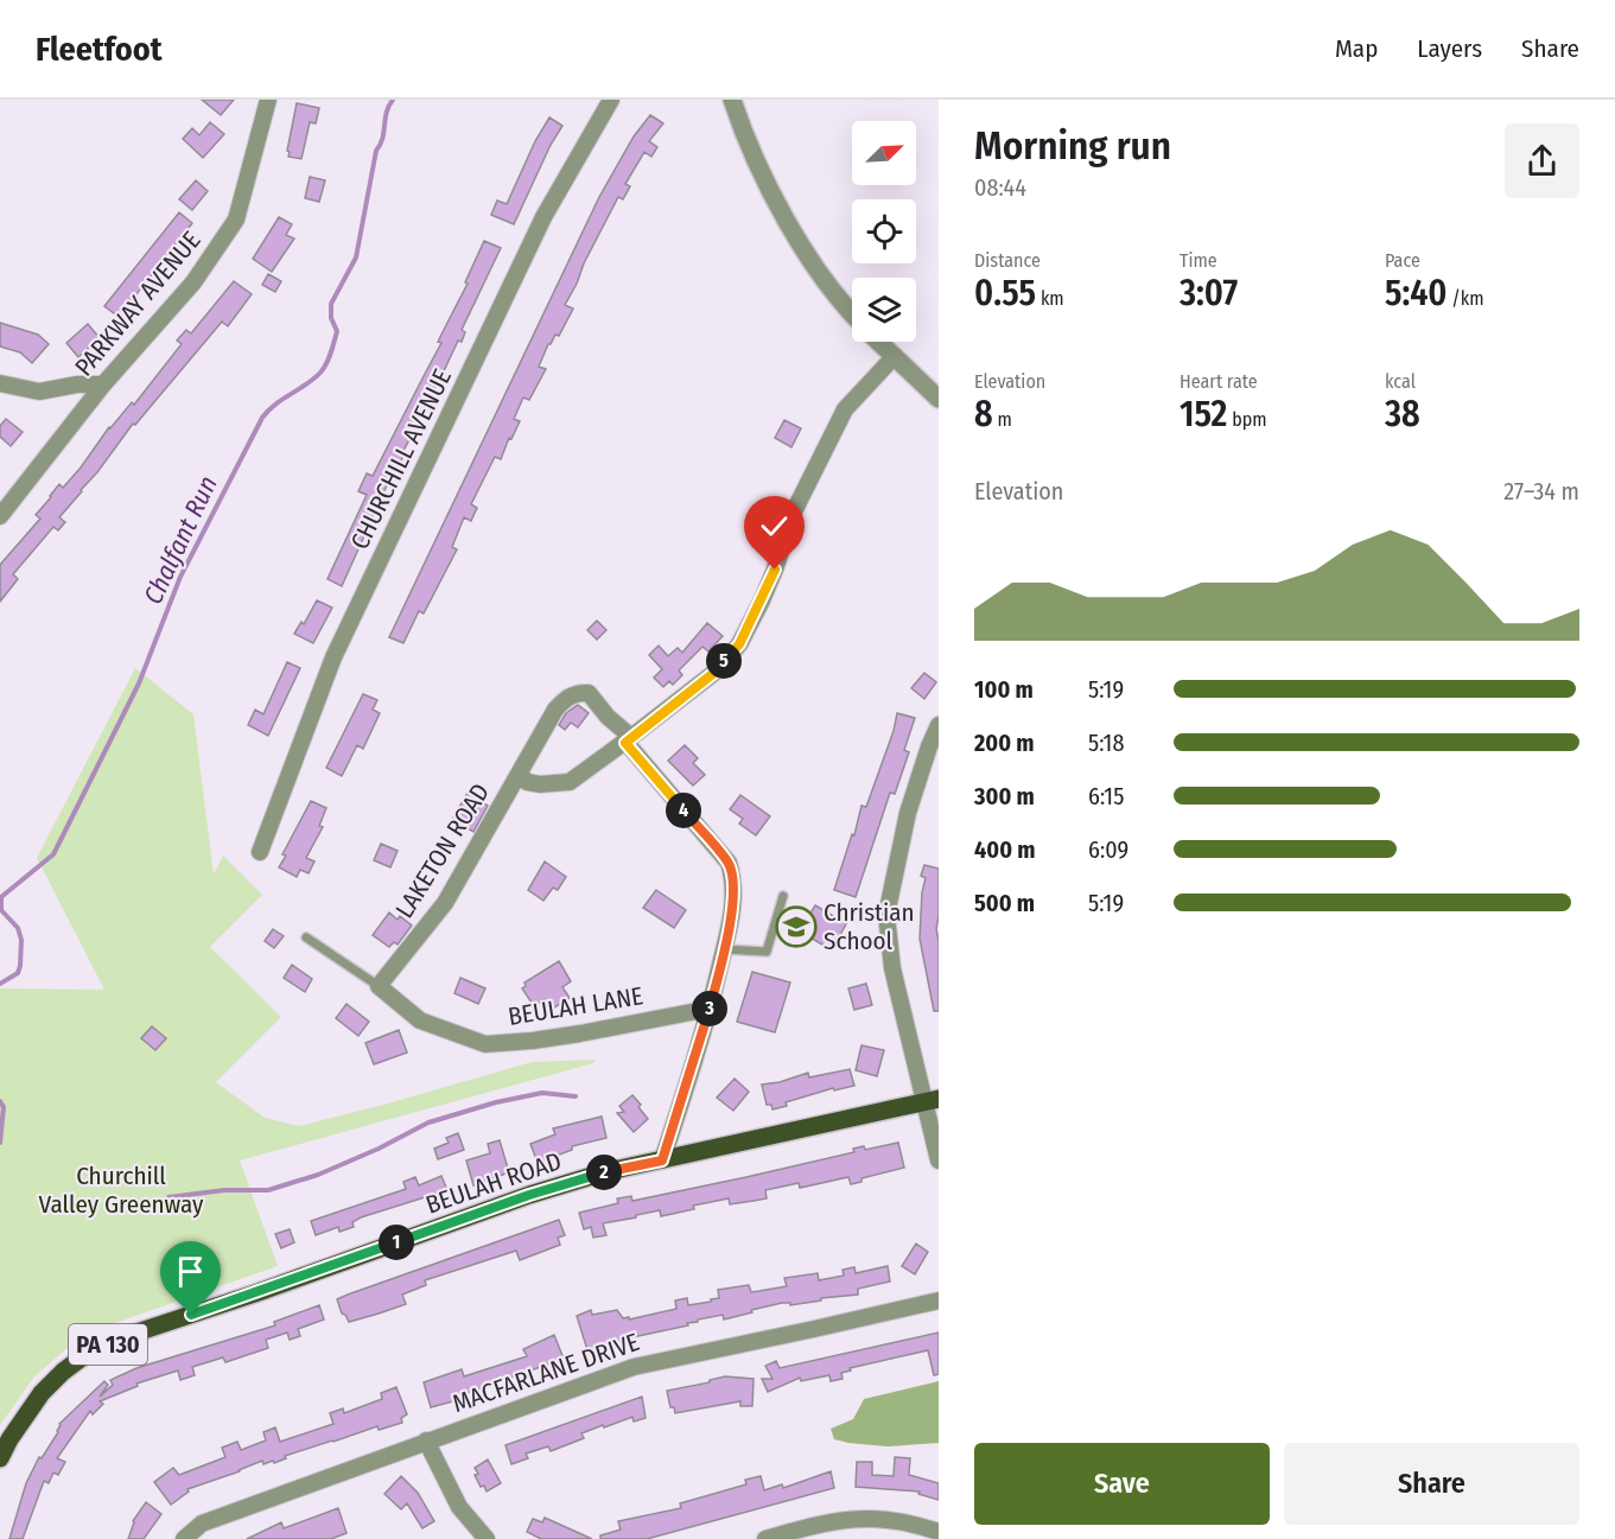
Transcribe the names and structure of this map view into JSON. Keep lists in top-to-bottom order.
{
  "streets": {
    "main road": ["BEULAH ROAD", "PA 130"],
    "street": [
      "PARKWAY AVENUE",
      "CHURCHILL AVENUE",
      "LAKETON ROAD",
      "BEULAH LANE",
      "MACFARLANE DRIVE"
    ]
  },
  "crossings": [
    ["LAKETON ROAD", "BEULAH LANE"]
  ],
  "water": ["Chalfant Run"],
  "parks": ["Churchill Valley Greenway"],
  "places": {
    "school or university": ["Christian School"]
  },
  "north": "top right",
  "page": {
    "header": "Fleetfoot",
    "nav": ["Map", "Layers", "Share"],
    "heading": ["Morning run", "08:44"],
    "stats": [
      ["Distance", "0.55 km"],
      ["Time", "3:07"],
      ["Pace", "5:40 /km"],
      ["Elevation", "8 m"],
      ["Heart rate", "152 bpm"],
      ["kcal", "38"]
    ],
    "chart": ["Elevation", "27–34 m"],
    "pins": [
      "5",
      "4",
      "3",
      "2",
      "1"
    ],
    "list": [
      {
        "name": "100 m",
        "note": "5:19"
      },
      {
        "name": "200 m",
        "note": "5:18"
      },
      {
        "name": "300 m",
        "note": "6:15"
      },
      {
        "name": "400 m",
        "note": "6:09"
      },
      {
        "name": "500 m",
        "note": "5:19"
      }
    ],
    "buttons": ["Save", "Share"]
  }
}
